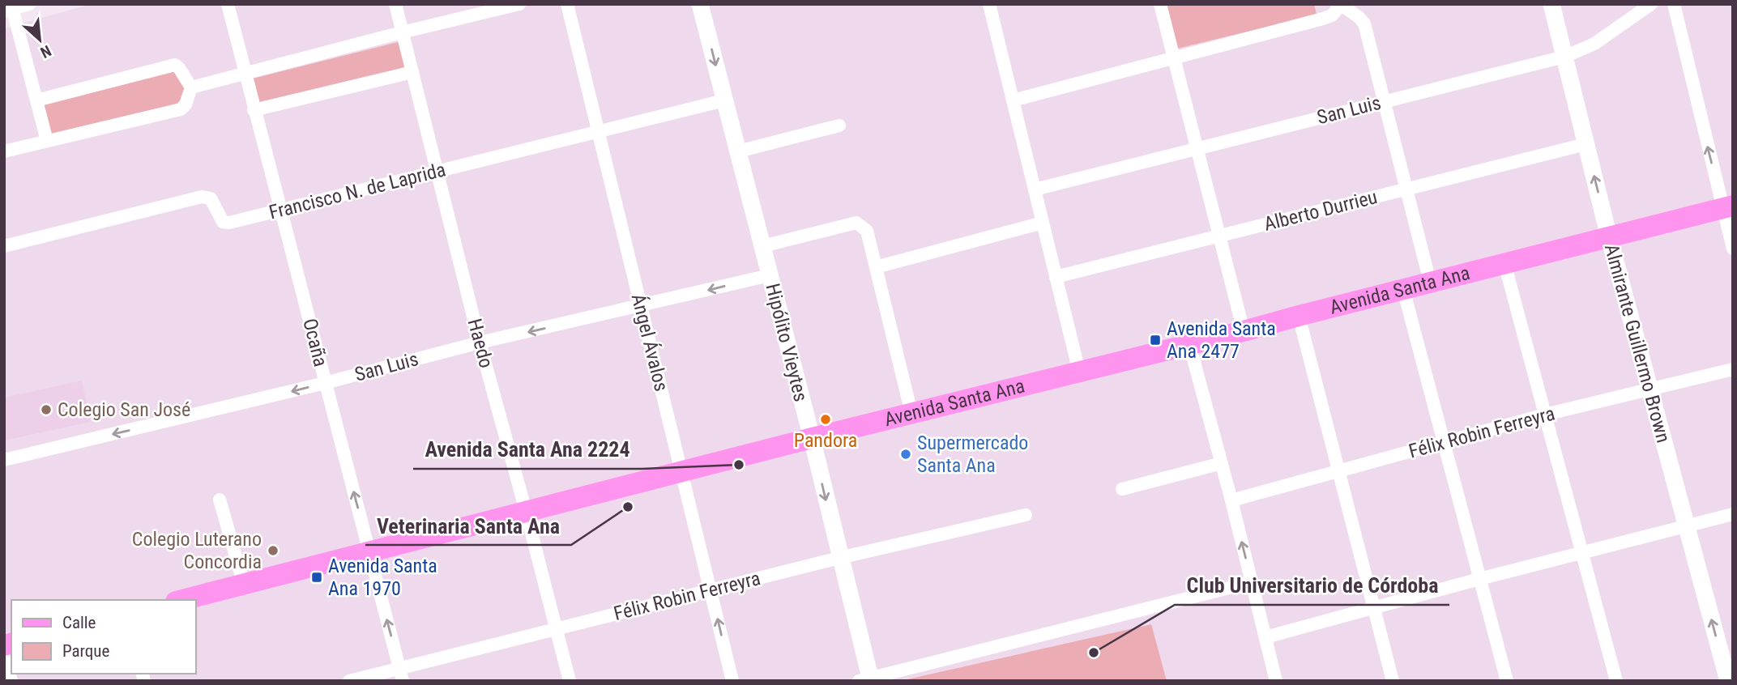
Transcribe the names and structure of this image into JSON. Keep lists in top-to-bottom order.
{
  "streets": {
    "main road": ["Avenida Santa Ana"],
    "street": [
      "San Luis",
      "Francisco N. de Laprida",
      "Alberto Durrieu",
      "Ocaña",
      "Ángel Ávalos",
      "Hipólito Vieytes",
      "Haedo",
      "Almirante Guillermo Brown",
      "Félix Robin Ferreyra"
    ]
  },
  "crossings": [
    ["San Luis", "Ocaña"],
    ["San Luis", "Ángel Ávalos"],
    ["San Luis", "Hipólito Vieytes"],
    ["San Luis", "Haedo"],
    ["San Luis", "Almirante Guillermo Brown"],
    ["Francisco N. de Laprida", "Ocaña"],
    ["Francisco N. de Laprida", "Ángel Ávalos"],
    ["Francisco N. de Laprida", "Hipólito Vieytes"],
    ["Francisco N. de Laprida", "Haedo"],
    ["Alberto Durrieu", "Almirante Guillermo Brown"],
    ["Avenida Santa Ana", "Ocaña"],
    ["Avenida Santa Ana", "Ángel Ávalos"],
    ["Avenida Santa Ana", "Hipólito Vieytes"],
    ["Avenida Santa Ana", "Haedo"],
    ["Avenida Santa Ana", "Almirante Guillermo Brown"],
    ["Ocaña", "Félix Robin Ferreyra"],
    ["Ángel Ávalos", "Félix Robin Ferreyra"],
    ["Hipólito Vieytes", "Félix Robin Ferreyra"],
    ["Haedo", "Félix Robin Ferreyra"],
    ["Almirante Guillermo Brown", "Félix Robin Ferreyra"]
  ],
  "one_way": ["San Luis", "Ocaña"],
  "places": {
    "transit": ["Avenida Santa Ana 2477", "Avenida Santa Ana 1970"],
    "other": [
      "Colegio San José",
      "Pandora",
      "Supermercado Santa Ana",
      "Avenida Santa Ana 2224",
      "Veterinaria Santa Ana",
      "Colegio Luterano Concordia",
      "Club Universitario de Córdoba"
    ]
  },
  "legend": ["Calle", "Parque"],
  "north": "bottom right"
}
